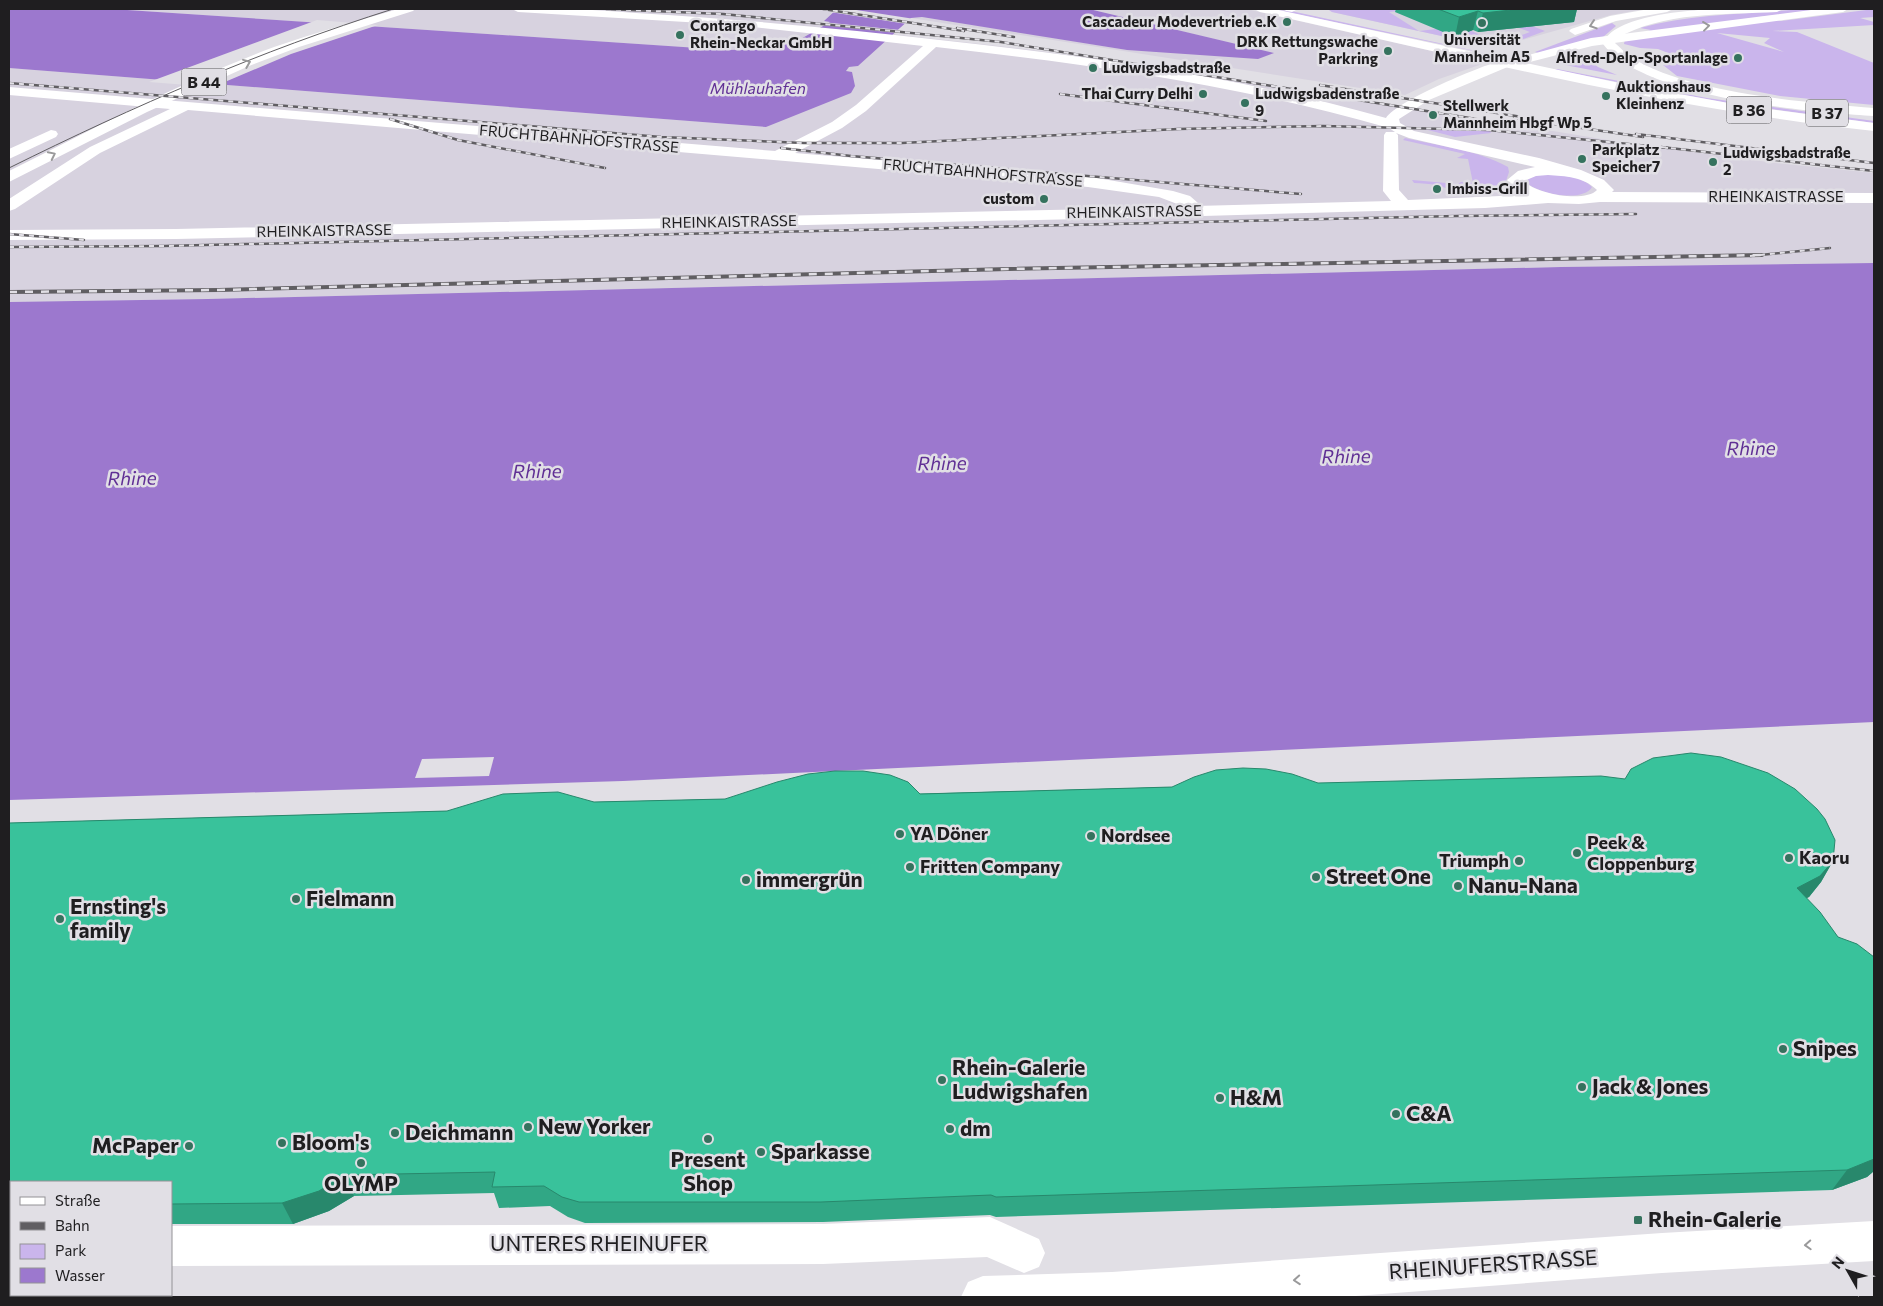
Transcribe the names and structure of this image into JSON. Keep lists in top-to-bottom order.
{
  "streets": {
    "main road": [
      "B 44",
      "B 36",
      "B 37",
      "FRUCHTBAHNHOFSTRASSE",
      "RHEINKAISTRASSE",
      "UNTERES RHEINUFER",
      "RHEINUFERSTRASSE"
    ]
  },
  "crossings": [
    ["B 36", "B 37"],
    ["FRUCHTBAHNHOFSTRASSE", "RHEINKAISTRASSE"]
  ],
  "one_way": ["RHEINUFERSTRASSE"],
  "water": ["Mühlauhafen", "Rhine"],
  "places": {
    "other": [
      "Cascadeur Modevertrieb e.K",
      "Universität Mannheim A5",
      "Contargo Rhein-Neckar GmbH",
      "DRK Rettungswache Parkring",
      "Alfred-Delp-Sportanlage",
      "Ludwigsbadstraße",
      "Thai Curry Delhi",
      "Auktionshaus Kleinhenz",
      "Ludwigsbadenstraße 9",
      "Stellwerk Mannheim Hbgf Wp 5",
      "Parkplatz Speicher7",
      "Ludwigsbadstraße 2",
      "Imbiss-Grill",
      "custom",
      "YA Döner",
      "Nordsee",
      "Peek & Cloppenburg",
      "Kaoru",
      "Triumph",
      "Fritten Company",
      "Street One",
      "immergrün",
      "Nanu-Nana",
      "Fielmann",
      "Ernsting's family",
      "Snipes",
      "Rhein-Galerie Ludwigshafen",
      "Jack & Jones",
      "H&M",
      "C&A",
      "New Yorker",
      "dm",
      "Deichmann",
      "Present Shop",
      "Bloom's",
      "McPaper",
      "Sparkasse",
      "OLYMP"
    ],
    "transit": ["Rhein-Galerie"]
  },
  "legend": [
    "Straße",
    "Bahn",
    "Park",
    "Wasser"
  ],
  "north": "top left"
}
